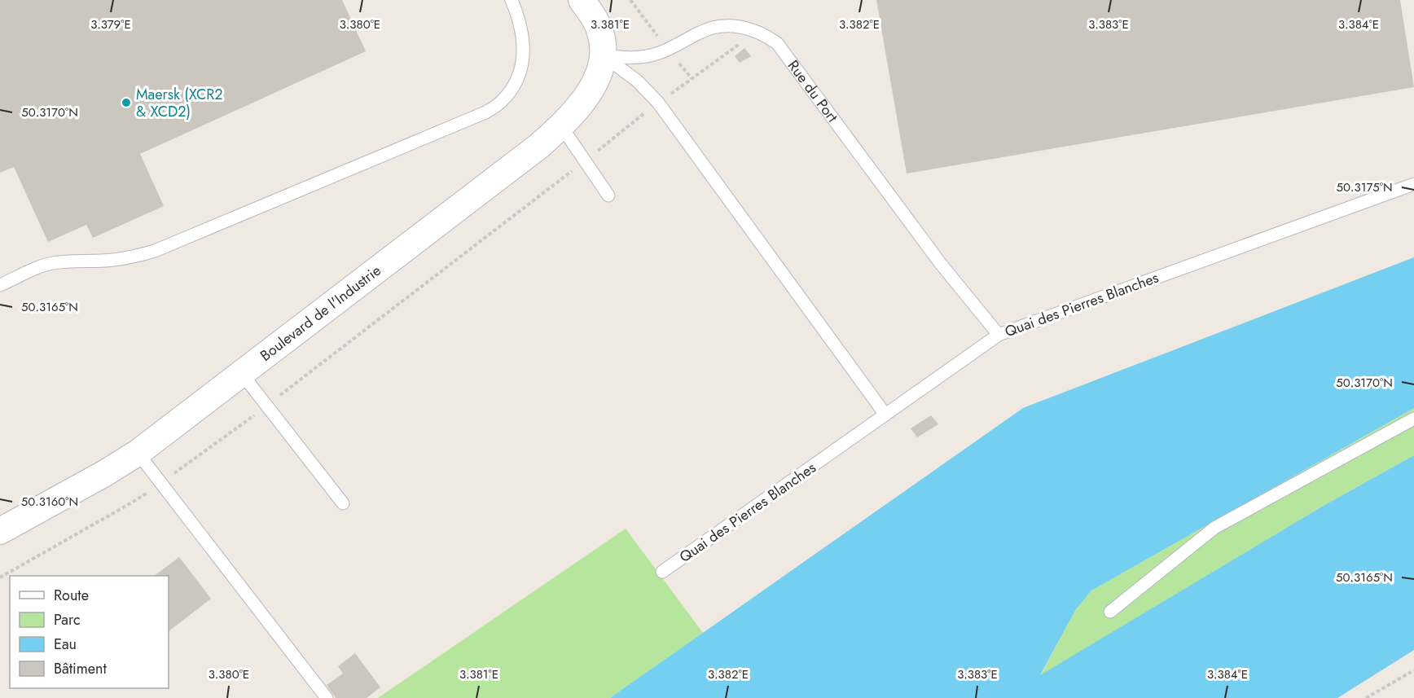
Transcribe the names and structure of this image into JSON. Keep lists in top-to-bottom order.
{
  "streets": {
    "street": ["Boulevard de l'Industrie"],
    "lane": ["Rue du Port", "Quai des Pierres Blanches"]
  },
  "crossings": [
    ["Rue du Port", "Quai des Pierres Blanches"],
    ["Rue du Port", "Boulevard de l'Industrie"]
  ],
  "places": ["Maersk (XCR2 & XCD2)"],
  "legend": [
    "Route",
    "Parc",
    "Eau",
    "Bâtiment"
  ],
  "coordinates": [
    "3.379°E",
    "3.380°E",
    "3.381°E",
    "3.382°E",
    "3.383°E",
    "3.384°E",
    "50.3170°N",
    "50.3175°N",
    "50.3165°N",
    "50.3160°N"
  ]
}
